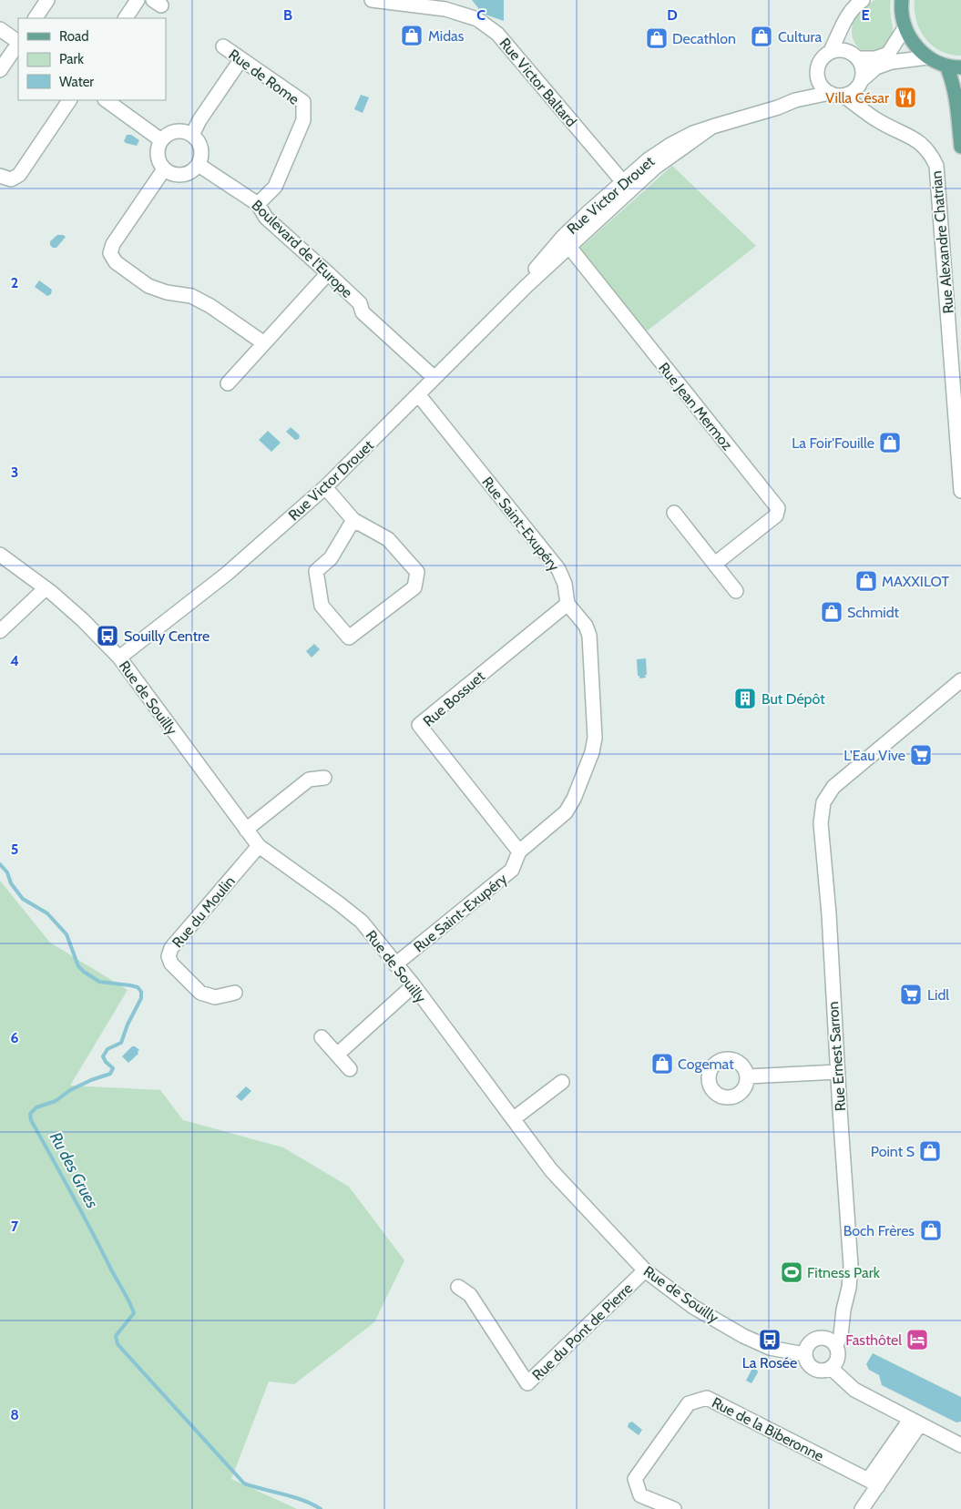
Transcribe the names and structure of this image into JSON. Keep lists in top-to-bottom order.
{
  "streets": {
    "street": [
      "Rue de Rome",
      "Rue Victor Baltard",
      "Rue Victor Drouet",
      "Rue Alexandre Chatrian",
      "Boulevard de l'Europe",
      "Rue Jean Mermoz",
      "Rue Saint-Exupéry",
      "Rue de Souilly",
      "Rue Bossuet",
      "Rue du Moulin",
      "Rue Ernest Sarron",
      "Rue du Pont de Pierre",
      "Rue de la Biberonne"
    ]
  },
  "crossings": [
    ["Rue de Rome", "Boulevard de l'Europe"],
    ["Rue Victor Baltard", "Rue Victor Drouet"],
    ["Rue Victor Drouet", "Rue Alexandre Chatrian"],
    ["Rue Victor Drouet", "Boulevard de l'Europe"],
    ["Rue Victor Drouet", "Rue Jean Mermoz"],
    ["Rue Victor Drouet", "Rue Saint-Exupéry"],
    ["Rue Victor Drouet", "Rue de Souilly"],
    ["Rue Saint-Exupéry", "Rue de Souilly"],
    ["Rue Saint-Exupéry", "Rue Bossuet"],
    ["Rue de Souilly", "Rue du Moulin"],
    ["Rue de Souilly", "Rue Ernest Sarron"],
    ["Rue de Souilly", "Rue du Pont de Pierre"]
  ],
  "water": ["Ru des Grues"],
  "places": {
    "shop": [
      "Midas",
      "Cultura",
      "Decathlon",
      "La Foir'Fouille",
      "MAXXILOT",
      "Schmidt",
      "Cogemat",
      "Point S",
      "Boch Frères"
    ],
    "restaurant": ["Villa César"],
    "bus stop": ["Souilly Centre", "La Rosée"],
    "building": ["But Dépôt"],
    "supermarket": ["L'Eau Vive", "Lidl"],
    "sports": ["Fitness Park"],
    "hotel": ["Fasthôtel"]
  },
  "legend": ["Road", "Park", "Water"],
  "grid": {
    "columns": [
      "B",
      "C",
      "D",
      "E"
    ],
    "rows": [
      "2",
      "3",
      "4",
      "5",
      "6",
      "7",
      "8"
    ]
  }
}
